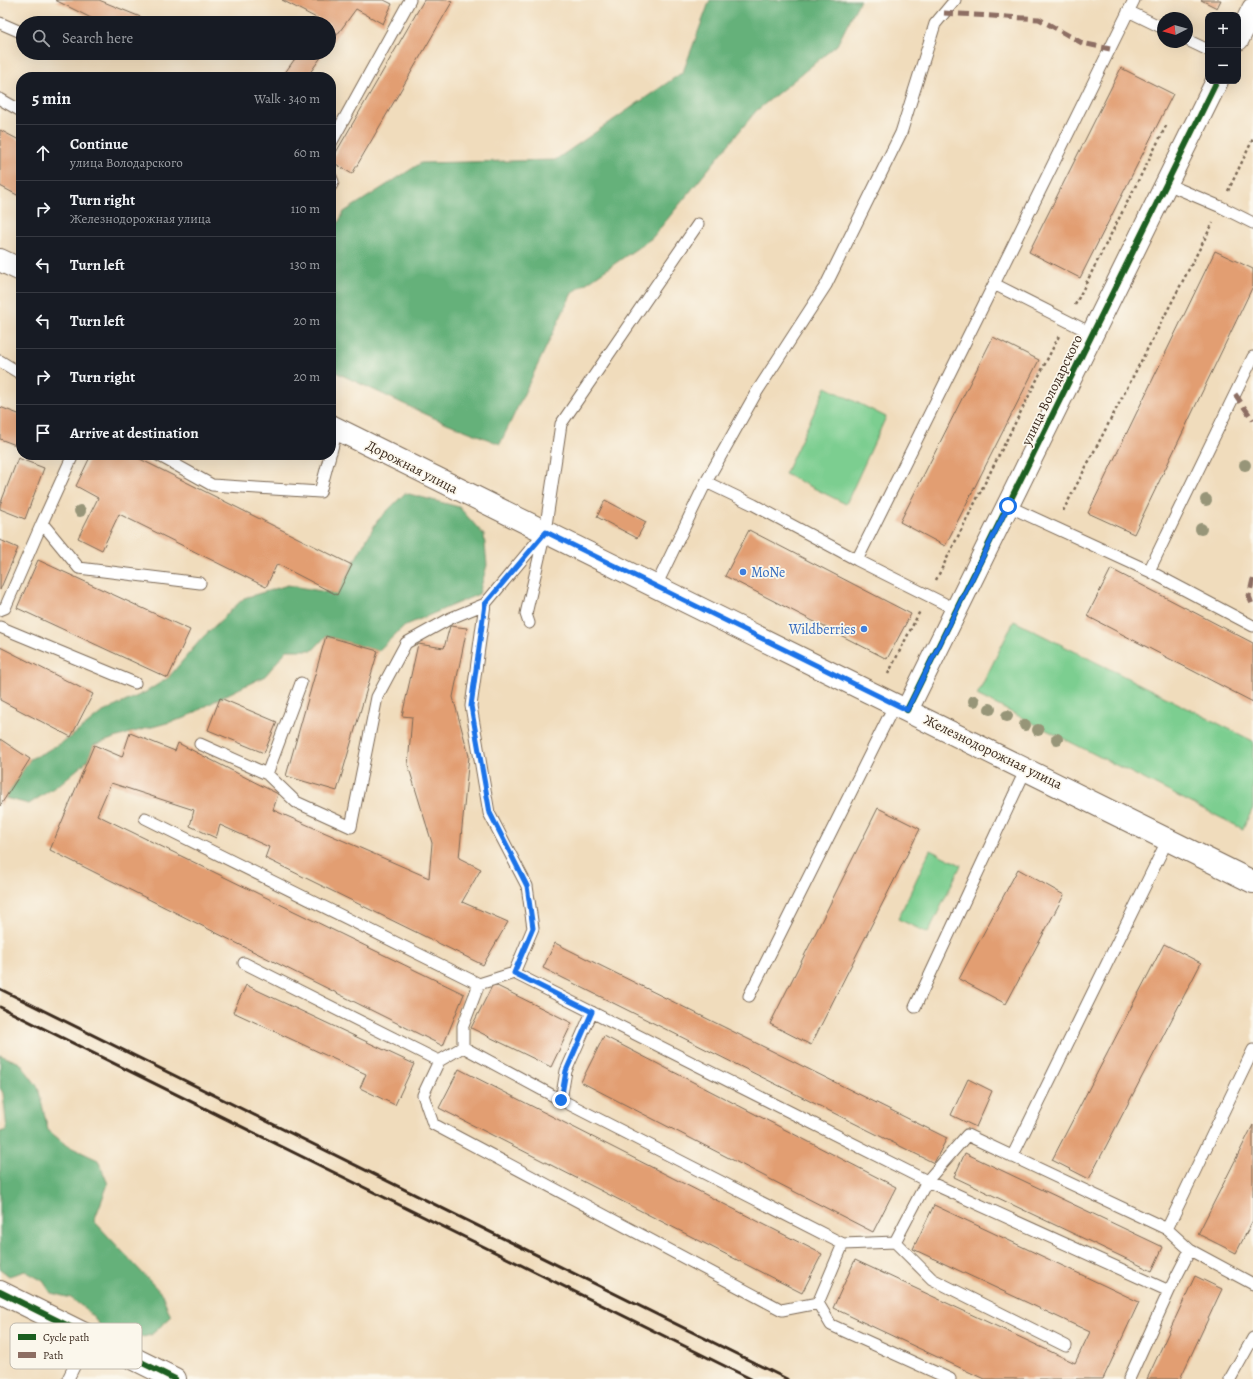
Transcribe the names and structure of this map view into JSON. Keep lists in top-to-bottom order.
{
  "streets": {
    "main road": ["улица Володарского", "Дорожная улица", "Железнодорожная улица"]
  },
  "crossings": [
    ["улица Володарского", "Железнодорожная улица"],
    ["Дорожная улица", "Железнодорожная улица"]
  ],
  "places": ["MoNe", "Wildberries"],
  "legend": ["Cycle path", "Path"],
  "north": "left",
  "page": {
    "map_buttons": ["+", "−"],
    "search": "Search here",
    "heading": ["5 min", "Walk · 340 m"],
    "list": [
      ["Continue", "улица Володарского", "60 m"],
      ["Turn right", "Железнодорожная улица", "110 m"],
      ["Turn left", "130 m"],
      ["Turn left", "20 m"],
      ["Turn right", "20 m"],
      "Arrive at destination"
    ]
  }
}
